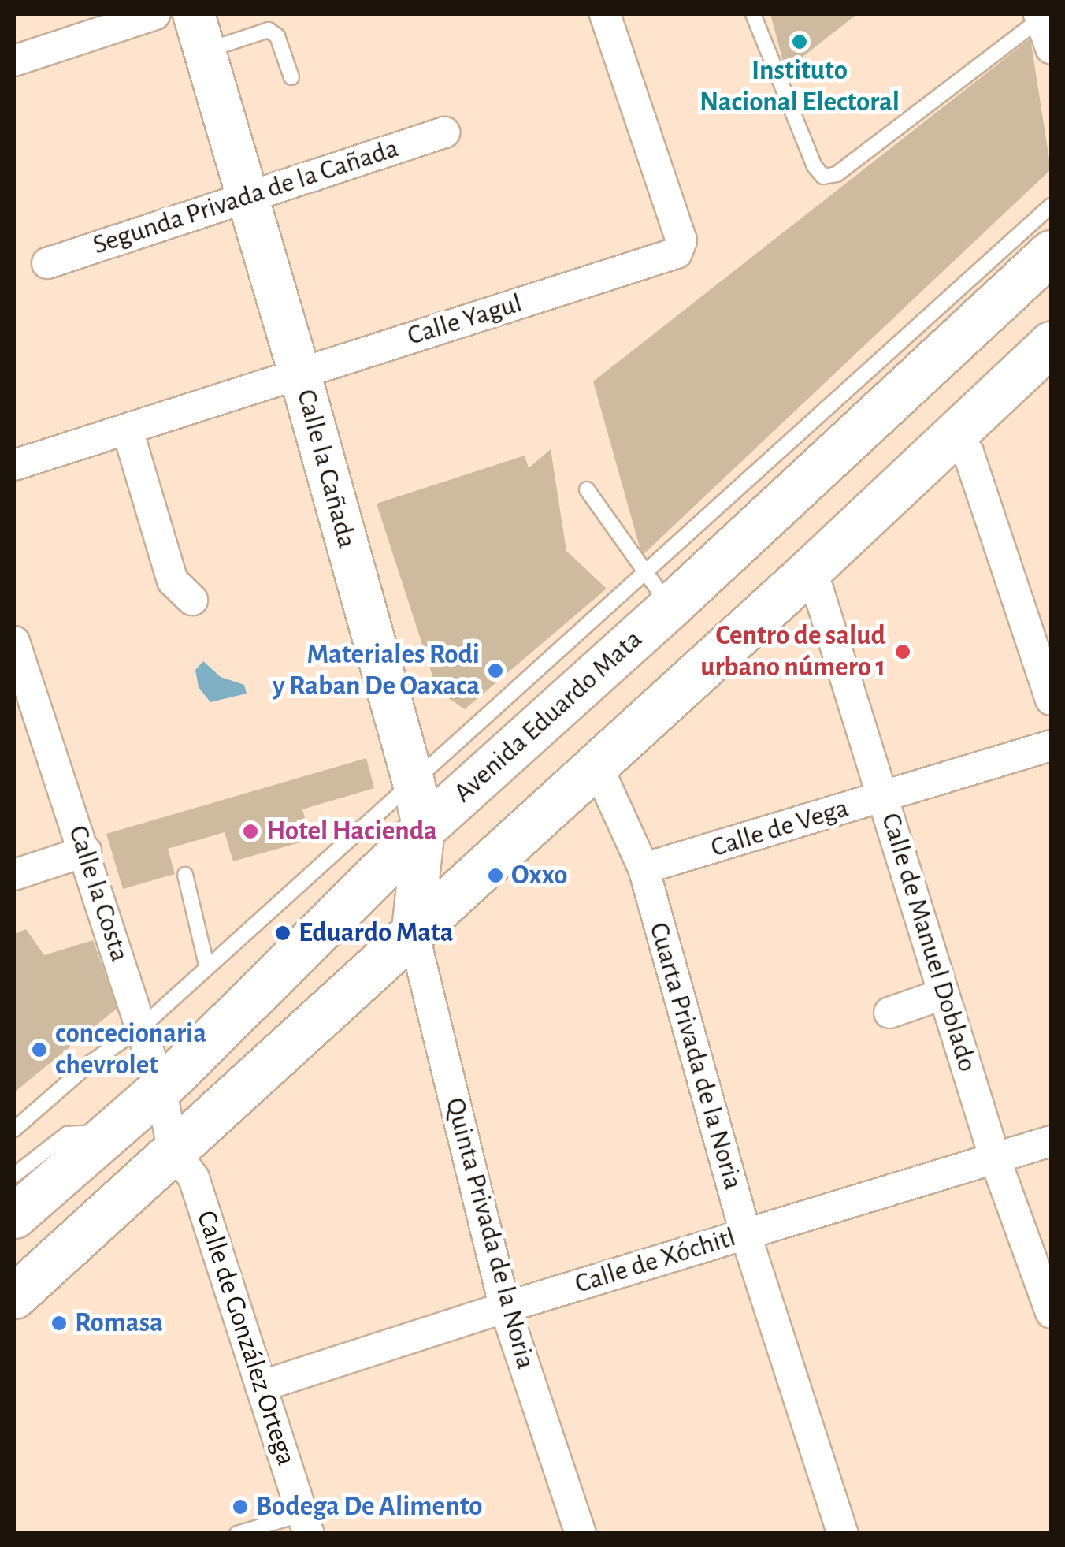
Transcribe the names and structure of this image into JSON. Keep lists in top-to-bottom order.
{
  "streets": {
    "main road": ["Avenida Eduardo Mata"],
    "street": [
      "Segunda Privada de la Cañada",
      "Calle Yagul",
      "Calle la Cañada",
      "Calle de Vega",
      "Calle la Costa",
      "Calle de Manuel Doblado",
      "Cuarta Privada de la Noria",
      "Quinta Privada de la Noria",
      "Calle de Xóchitl",
      "Calle de González Ortega"
    ]
  },
  "crossings": [
    ["Segunda Privada de la Cañada", "Calle la Cañada"],
    ["Calle Yagul", "Calle la Cañada"],
    ["Calle la Cañada", "Avenida Eduardo Mata"],
    ["Calle la Cañada", "Quinta Privada de la Noria"],
    ["Avenida Eduardo Mata", "Calle la Costa"],
    ["Calle de Vega", "Calle de Manuel Doblado"],
    ["Calle de Vega", "Cuarta Privada de la Noria"],
    ["Calle la Costa", "Calle de González Ortega"],
    ["Calle de Manuel Doblado", "Calle de Xóchitl"],
    ["Cuarta Privada de la Noria", "Calle de Xóchitl"],
    ["Quinta Privada de la Noria", "Calle de Xóchitl"],
    ["Calle de Xóchitl", "Calle de González Ortega"]
  ],
  "places": [
    "Instituto Nacional Electoral",
    "Centro de salud urbano número 1",
    "Materiales Rodi y Raban De Oaxaca",
    "Hotel Hacienda",
    "Oxxo",
    "Eduardo Mata",
    "concecionaria chevrolet",
    "Romasa",
    "Bodega De Alimento"
  ]
}
